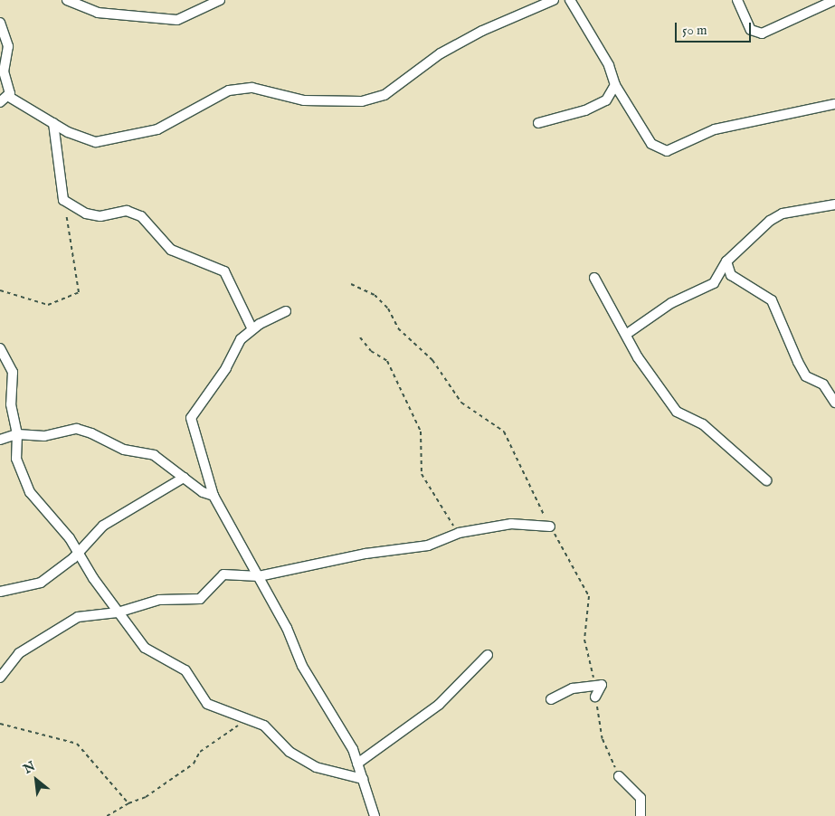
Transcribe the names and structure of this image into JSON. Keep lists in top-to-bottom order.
{
  "scale_bar": "50 m",
  "north": "top left"
}
